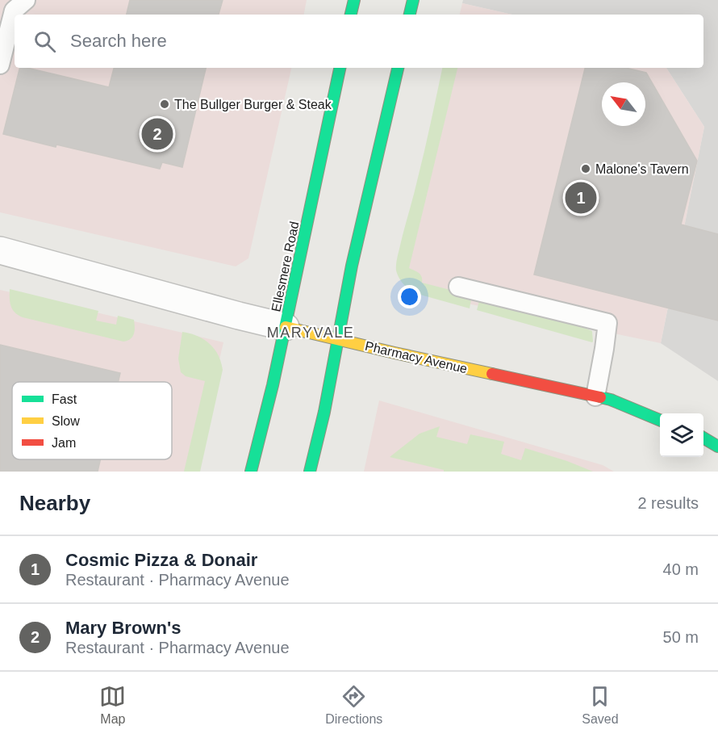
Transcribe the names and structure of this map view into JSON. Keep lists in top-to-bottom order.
{
  "streets": {
    "main road": ["Ellesmere Road", "Pharmacy Avenue"]
  },
  "crossings": [
    ["Ellesmere Road", "Pharmacy Avenue"]
  ],
  "districts": ["MARYVALE"],
  "places": ["The Bullger Burger & Steak", "Malone's Tavern"],
  "legend": ["Fast", "Slow", "Jam"],
  "north": "top left",
  "page": {
    "search": "Search here",
    "pins": ["2", "1"],
    "heading": ["Nearby", "2 results"],
    "list": [
      {
        "mark": "1",
        "name": "Cosmic Pizza & Donair",
        "note": "Restaurant · Pharmacy Avenue",
        "value": "40 m"
      },
      {
        "mark": "2",
        "name": "Mary Brown's",
        "note": "Restaurant · Pharmacy Avenue",
        "value": "50 m"
      }
    ],
    "nav": ["Map", "Directions", "Saved"]
  }
}
